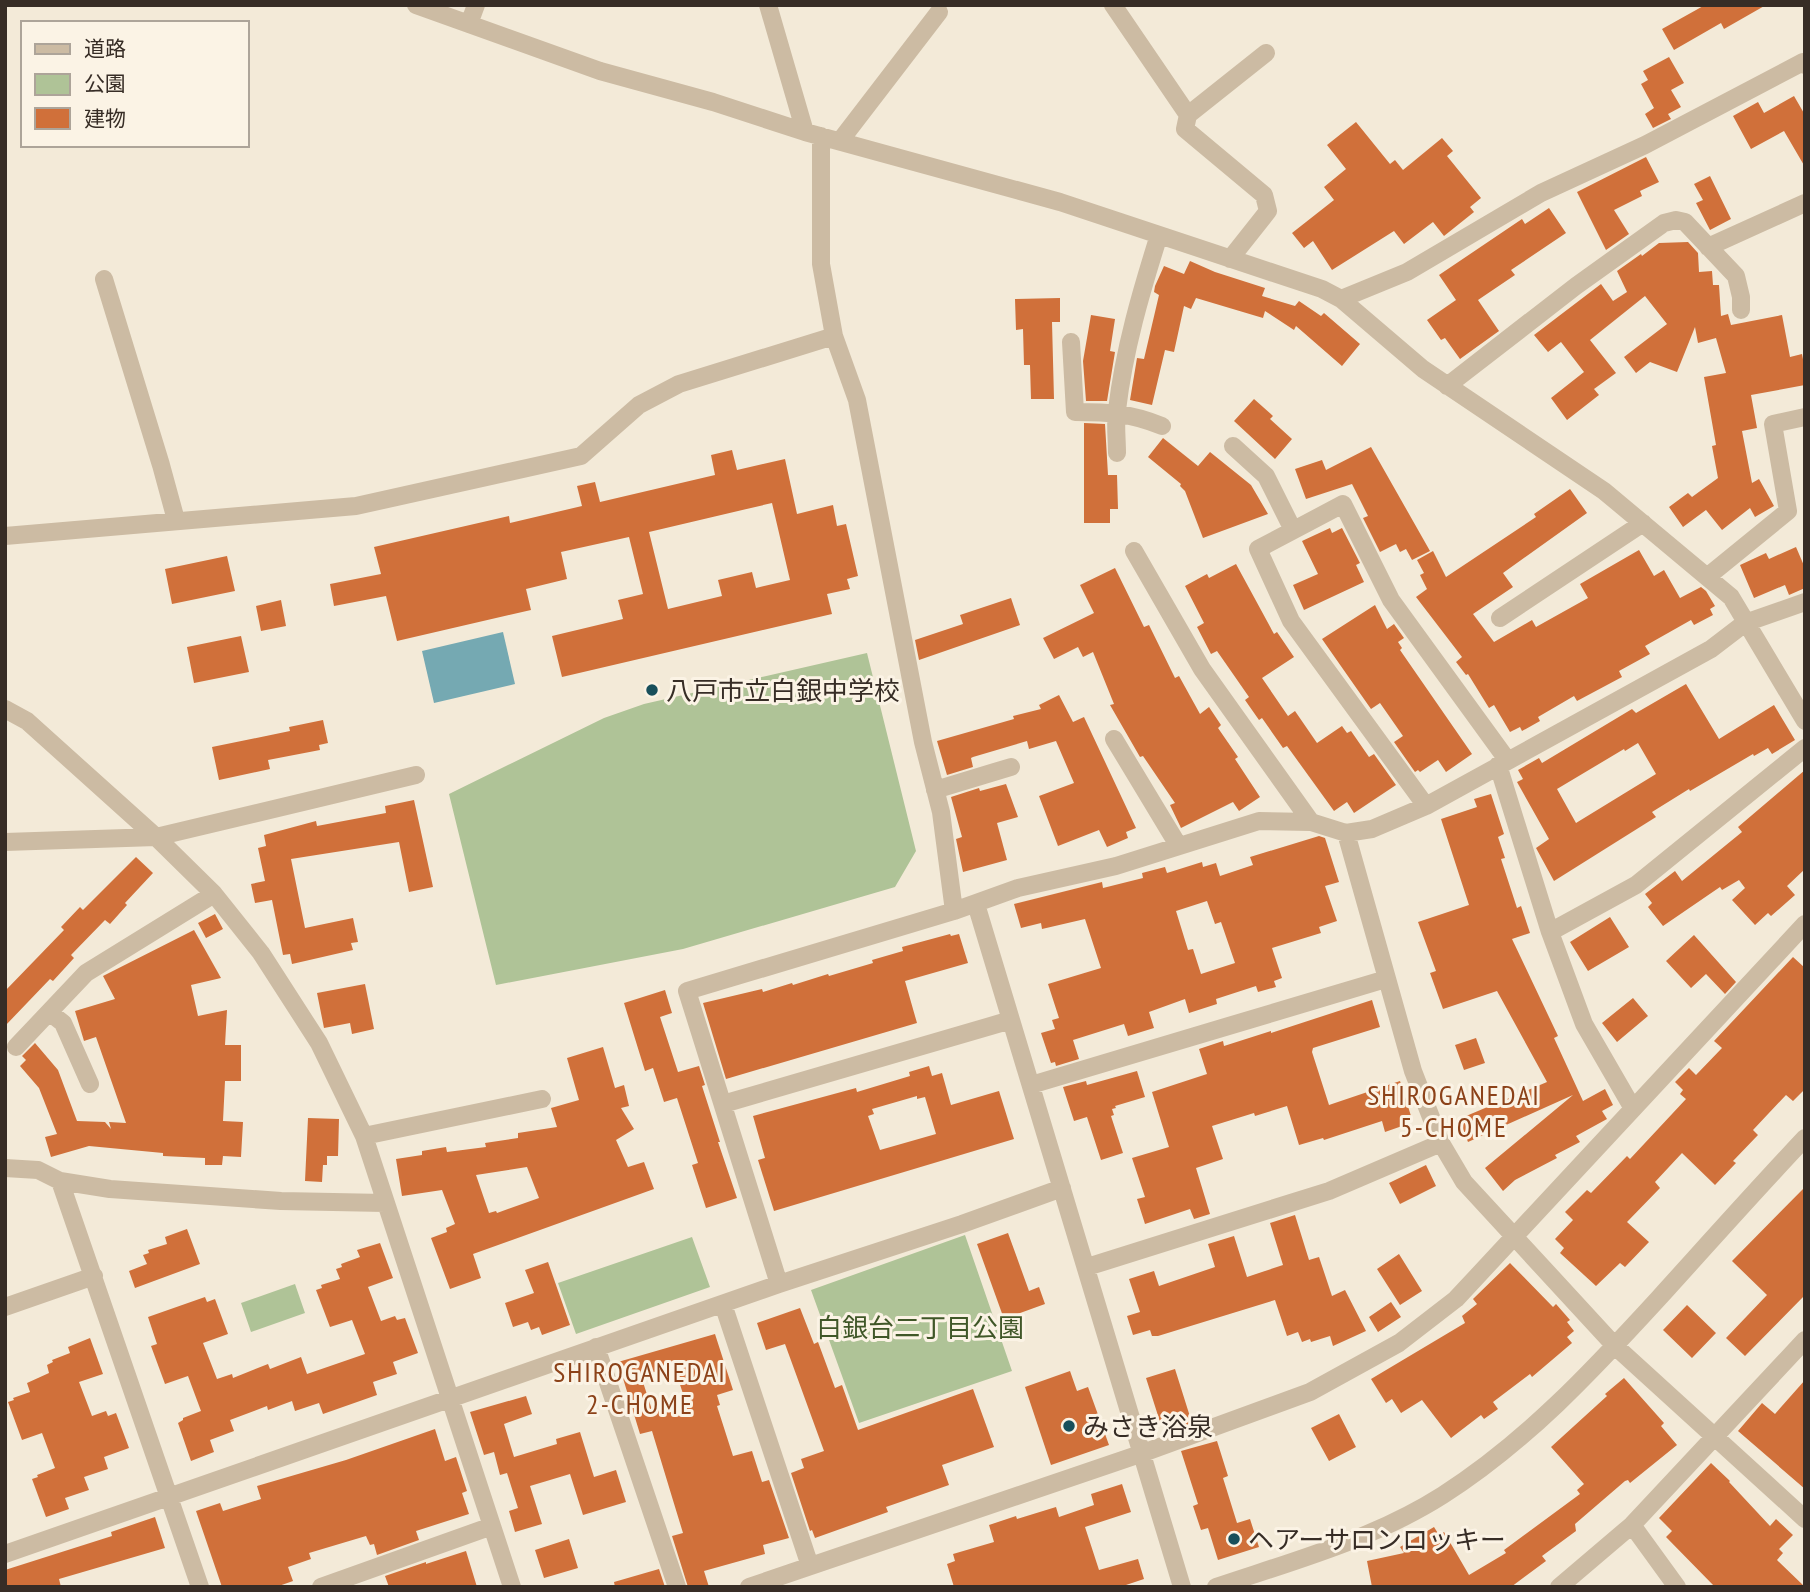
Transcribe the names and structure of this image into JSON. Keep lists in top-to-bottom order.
{
  "districts": ["SHIROGANEDAI 5-CHOME", "SHIROGANEDAI 2-CHOME"],
  "parks": ["白銀台二丁目公園"],
  "places": ["八戸市立白銀中学校", "みさき浴泉", "ヘアーサロンロッキー"],
  "legend": ["道路", "公園", "建物"]
}
